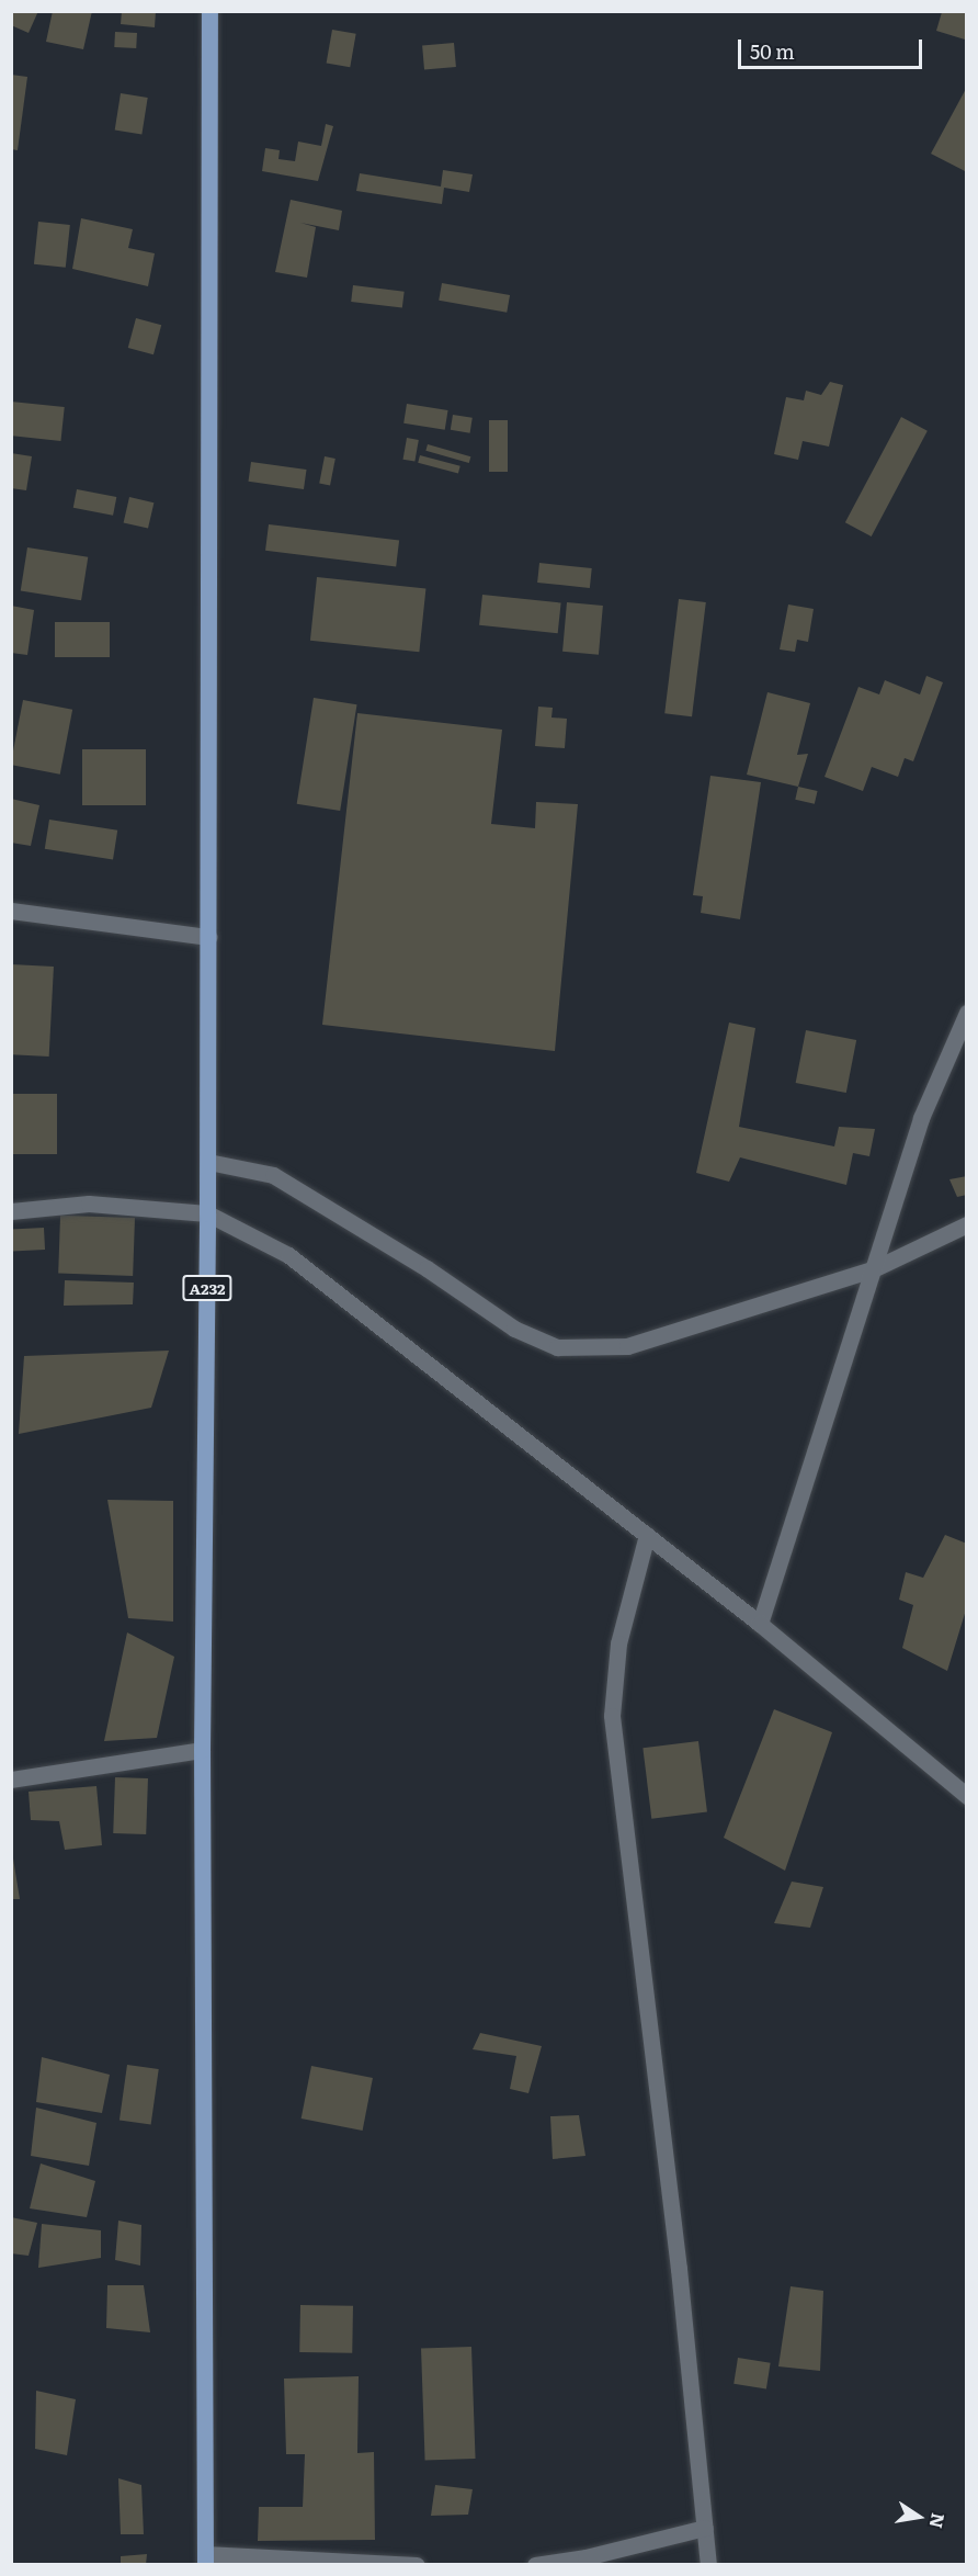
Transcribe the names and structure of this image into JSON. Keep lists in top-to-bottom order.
{
  "streets": {
    "main road": ["A232"]
  },
  "scale_bar": "50 m",
  "north": "right"
}
